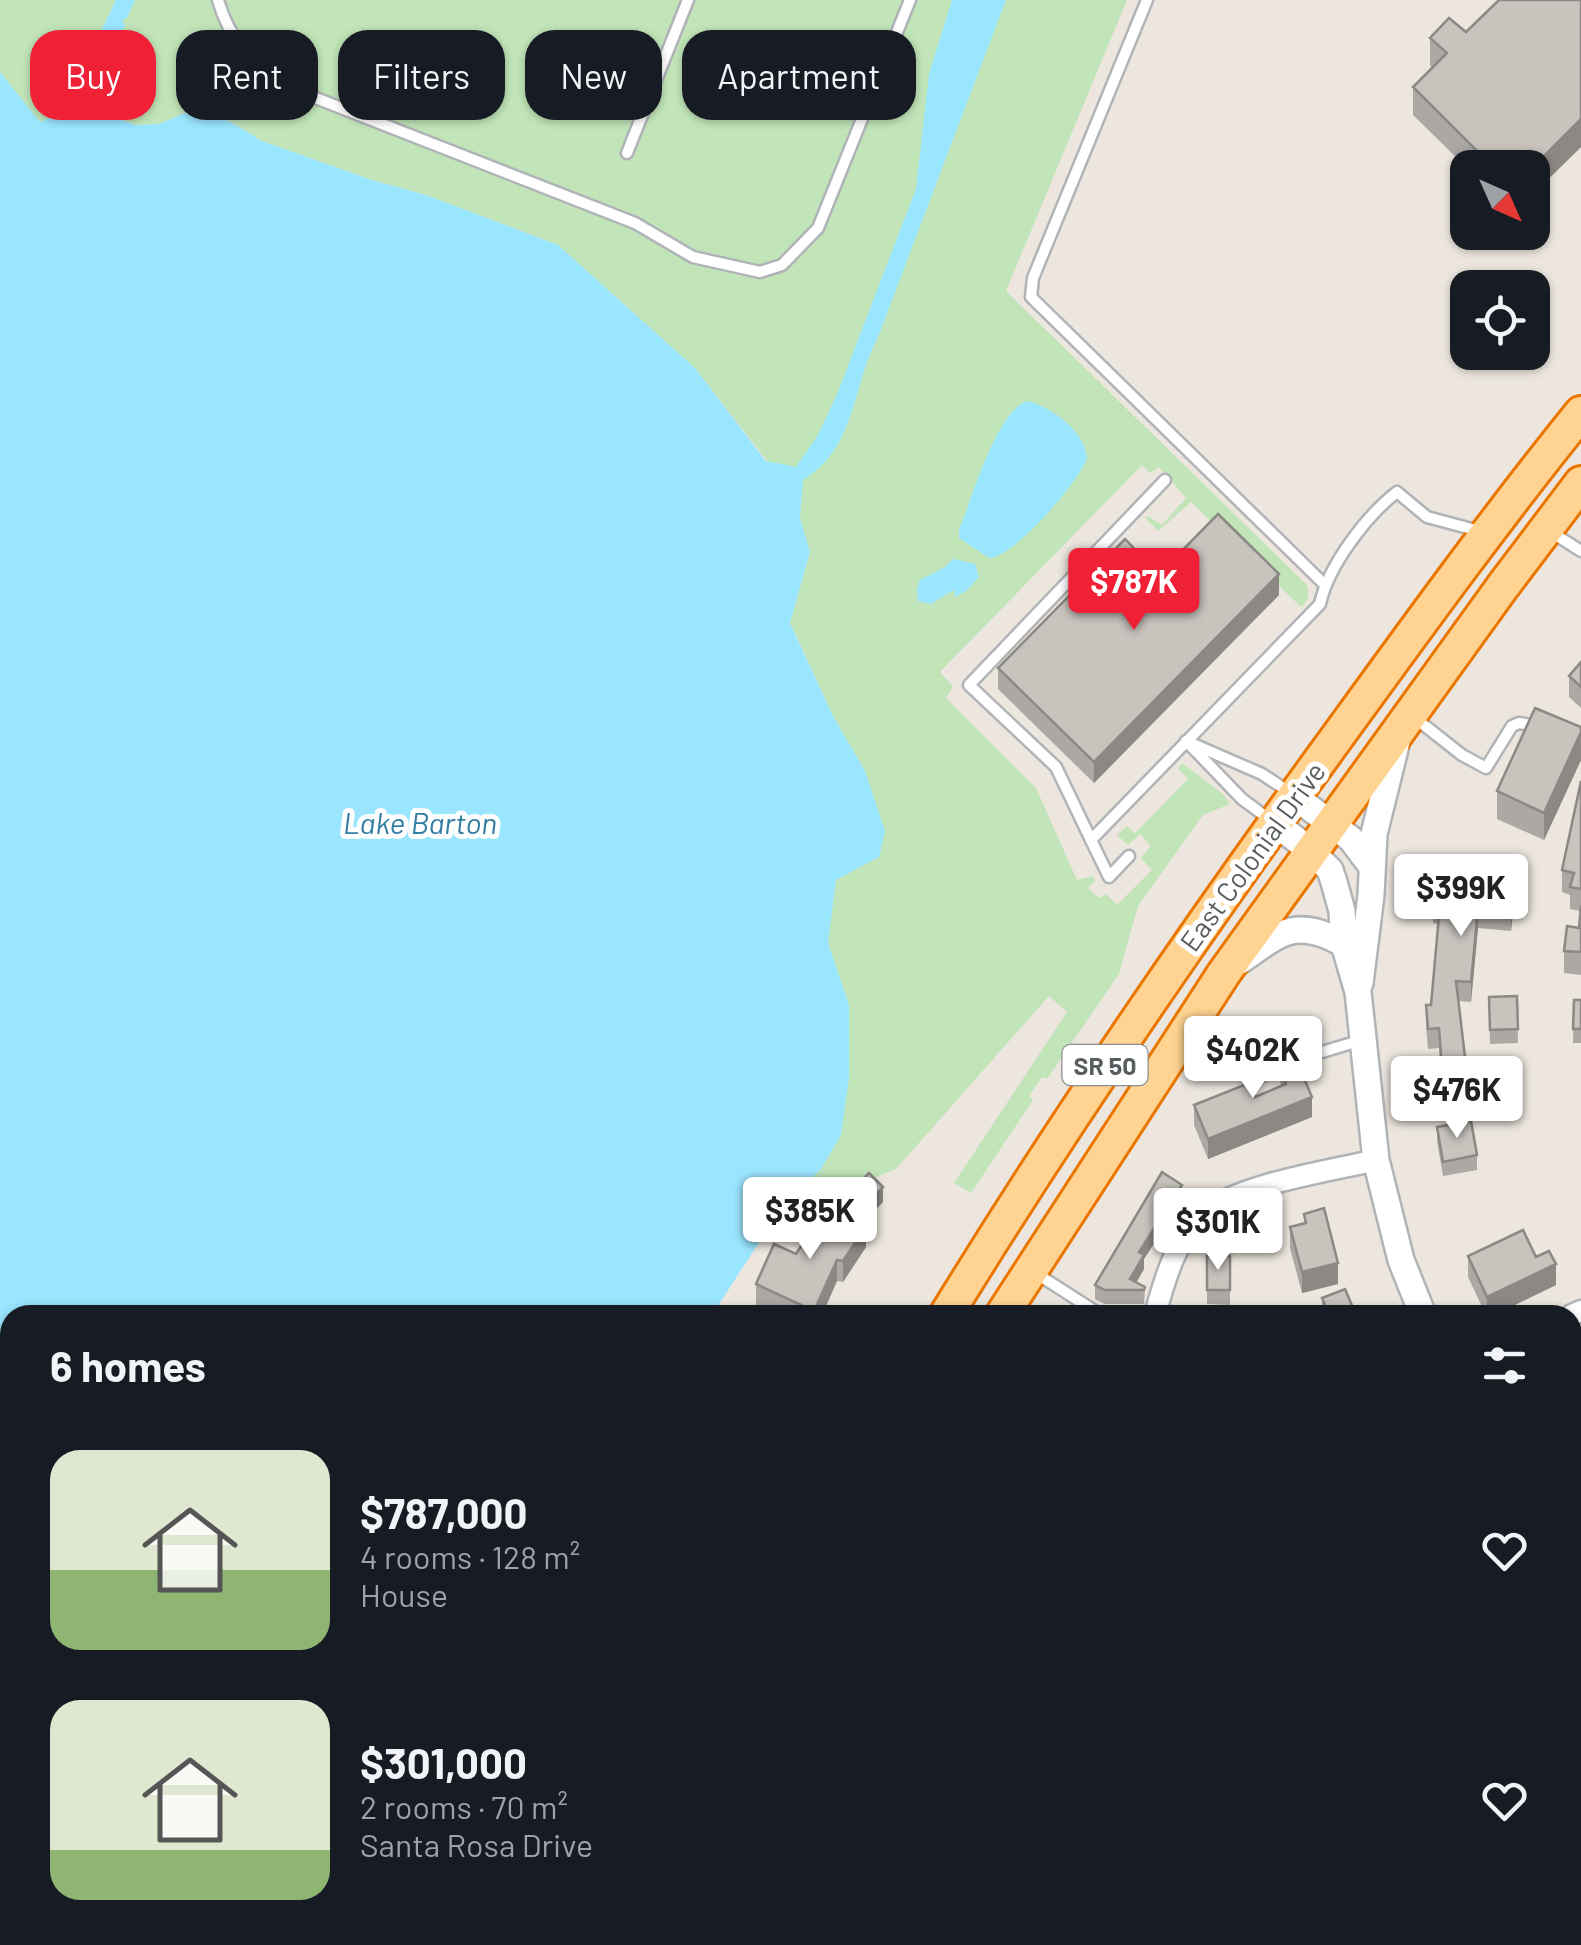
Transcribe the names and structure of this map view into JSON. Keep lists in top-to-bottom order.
{
  "streets": {
    "highway": ["East Colonial Drive", "SR 50"]
  },
  "water": ["Lake Barton"],
  "north": "bottom right",
  "page": {
    "chip": [
      "Buy",
      "Rent",
      "Filters",
      "New",
      "Apartment"
    ],
    "price": [
      "$787K",
      "$399K",
      "$402K",
      "$476K",
      "$385K",
      "$301K"
    ],
    "heading": "6 homes",
    "list": [
      {
        "name": "$787,000",
        "note": "4 rooms · 128 m² · House"
      },
      {
        "name": "$301,000",
        "note": "2 rooms · 70 m² · Santa Rosa Drive"
      }
    ]
  }
}
